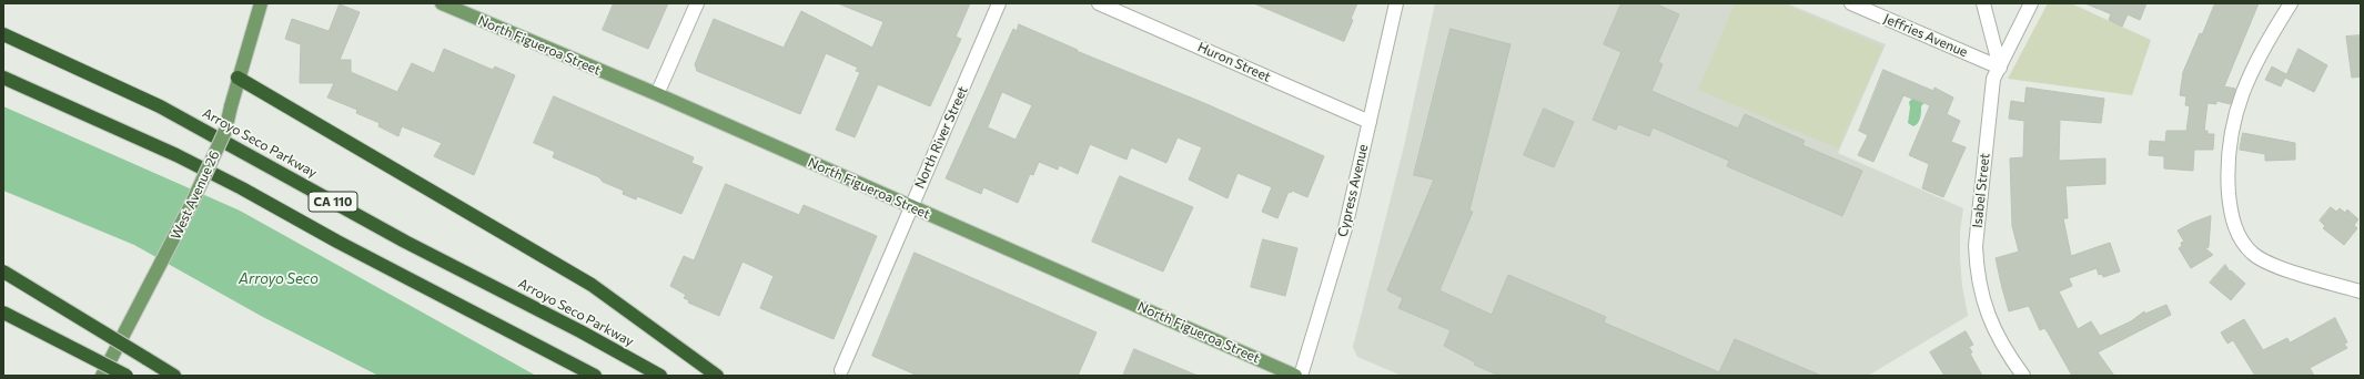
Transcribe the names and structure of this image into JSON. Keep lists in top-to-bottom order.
{
  "streets": {
    "highway": ["Arroyo Seco Parkway", "CA 110"],
    "main road": ["North Figueroa Street", "West Avenue 26"],
    "street": [
      "Jeffries Avenue",
      "Huron Street",
      "North River Street",
      "Cypress Avenue",
      "Isabel Street"
    ]
  },
  "crossings": [
    ["Jeffries Avenue", "Isabel Street"],
    ["North Figueroa Street", "North River Street"],
    ["Huron Street", "Cypress Avenue"]
  ],
  "water": ["Arroyo Seco"]
}
